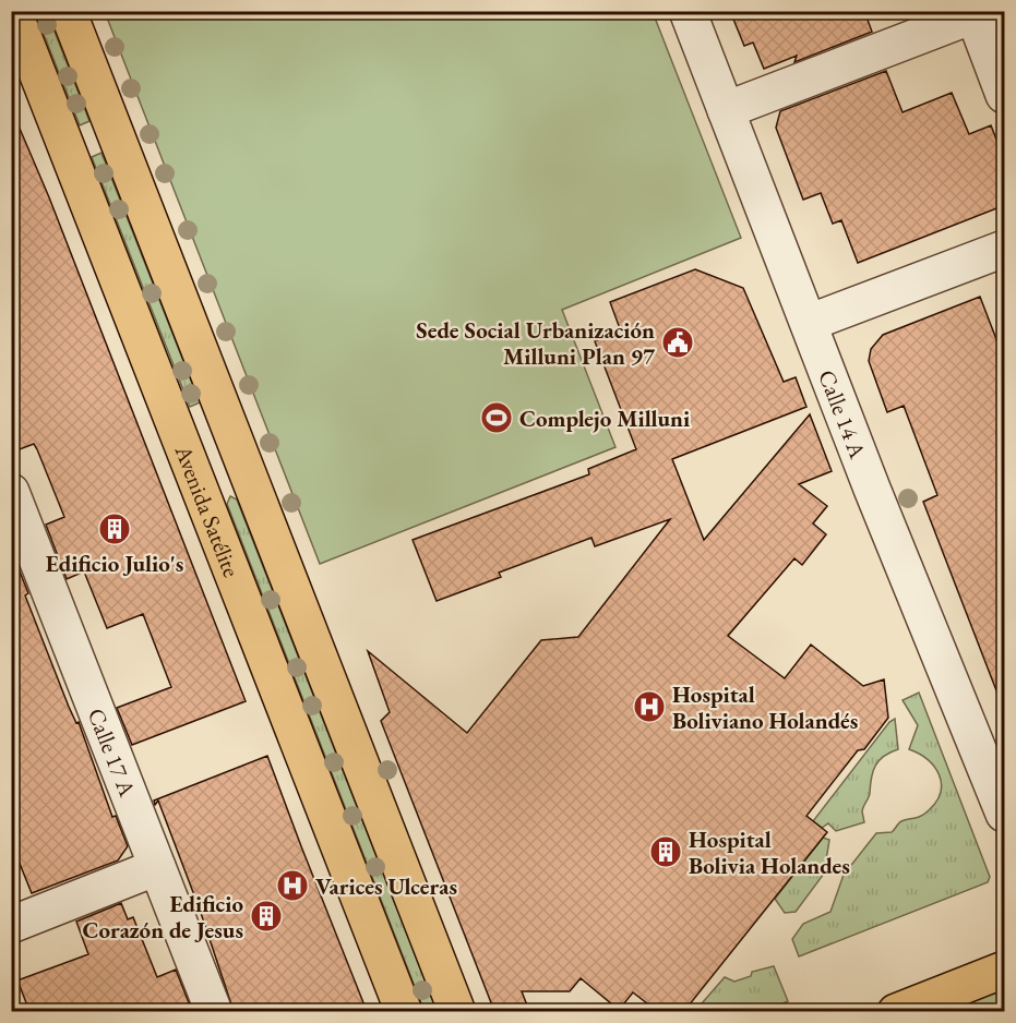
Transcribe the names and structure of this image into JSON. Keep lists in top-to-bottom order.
{
  "streets": {
    "main road": ["Avenida Satélite"],
    "street": ["Calle 14 A", "Calle 17 A"]
  },
  "places": {
    "public building": ["Sede Social Urbanización Milluni Plan 97"],
    "sports": ["Complejo Milluni"],
    "building": ["Edificio Julio's", "Hospital Bolivia Holandes", "Edificio Corazón de Jesus"],
    "hospital": ["Hospital Boliviano Holandés", "Varices Ulceras"]
  }
}
